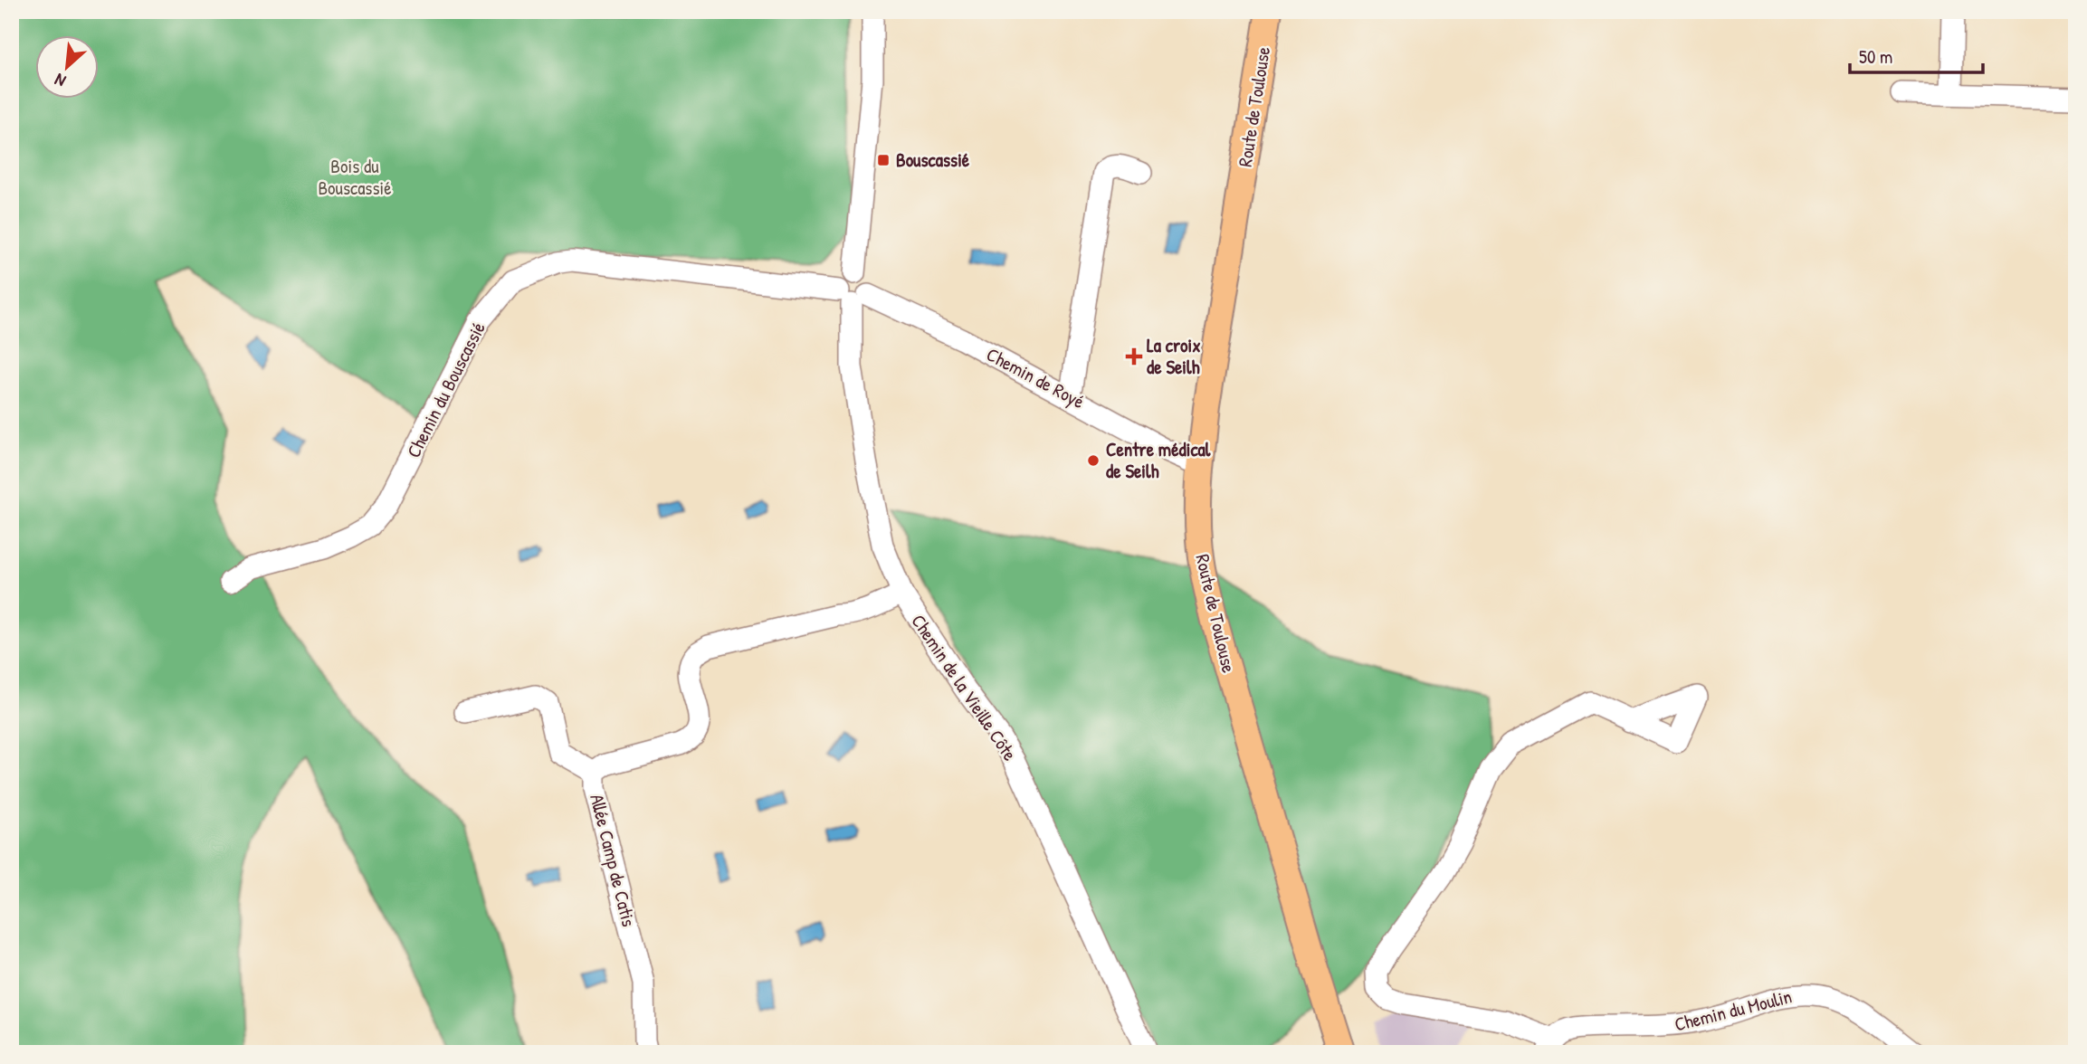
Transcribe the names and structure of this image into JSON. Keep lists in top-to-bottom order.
{
  "streets": {
    "main road": ["Route de Toulouse"],
    "street": [
      "Chemin de Royé",
      "Chemin du Bouscassié",
      "Chemin de la Vieille Côte",
      "Allée Camp de Catis",
      "Chemin du Moulin"
    ]
  },
  "crossings": [
    ["Route de Toulouse", "Chemin de Royé"],
    ["Chemin de Royé", "Chemin du Bouscassié"],
    ["Chemin de Royé", "Chemin de la Vieille Côte"],
    ["Chemin du Bouscassié", "Chemin de la Vieille Côte"],
    ["Chemin de la Vieille Côte", "Allée Camp de Catis"]
  ],
  "parks": ["Bois du Bouscassié"],
  "places": {
    "transit": ["Bouscassié"],
    "health": ["La croix de Seilh"],
    "other": ["Centre médical de Seilh"]
  },
  "scale_bar": "50 m",
  "north": "bottom left"
}
